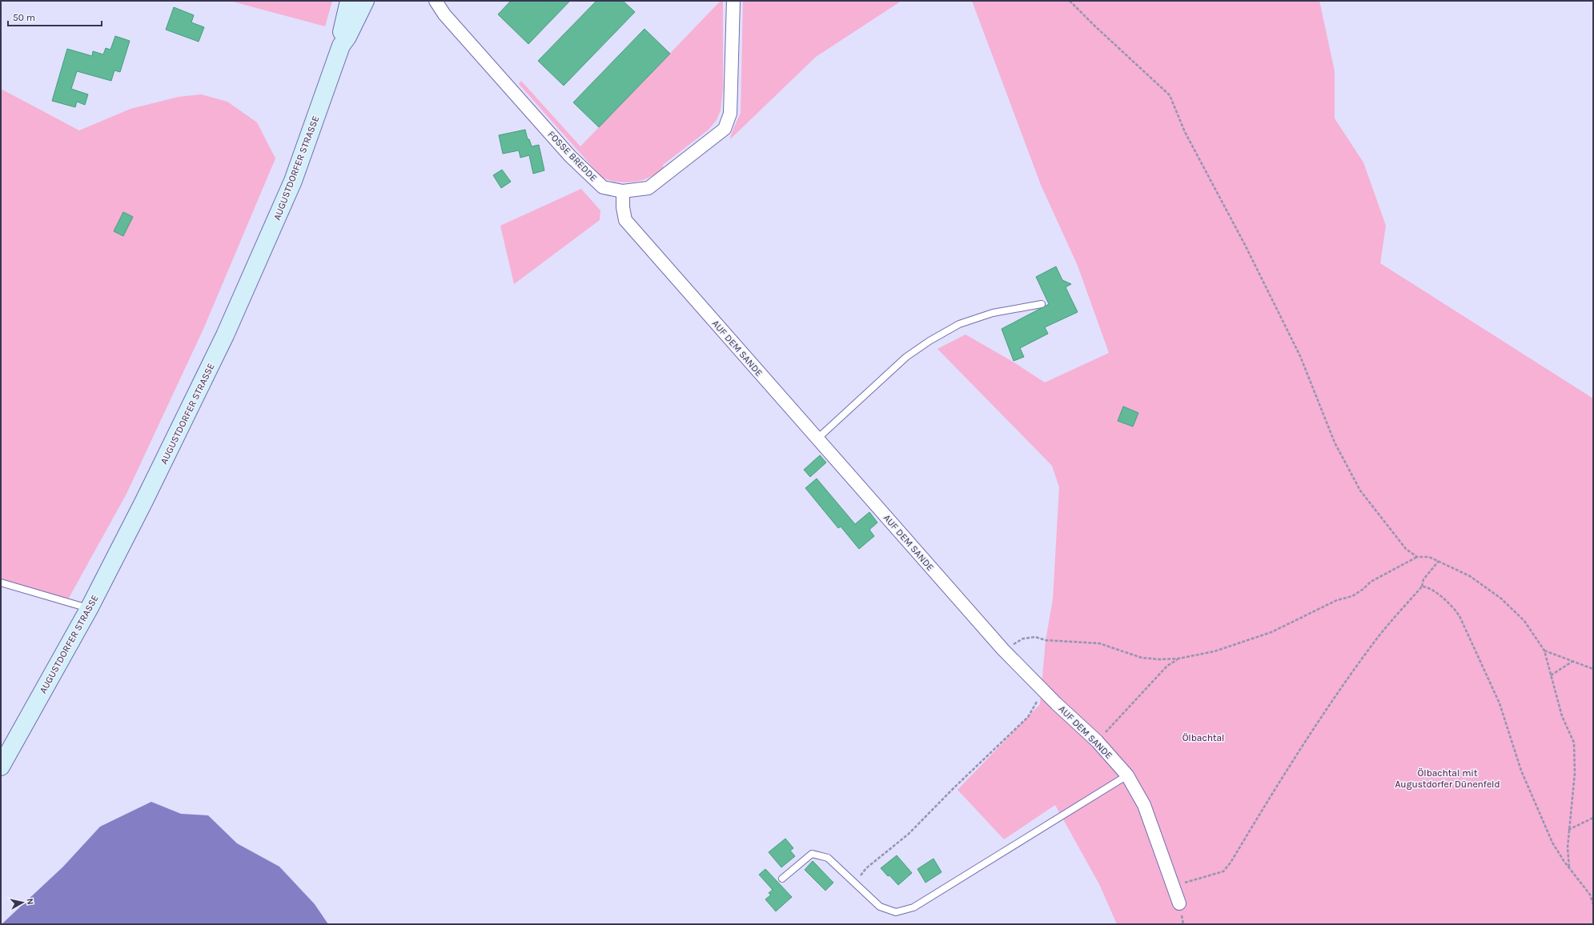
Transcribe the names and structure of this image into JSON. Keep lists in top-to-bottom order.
{
  "streets": {
    "main road": ["AUGUSTDORFER STRASSE"],
    "street": ["FOSSE BREDDE", "AUF DEM SANDE"]
  },
  "crossings": [
    ["FOSSE BREDDE", "AUF DEM SANDE"]
  ],
  "parks": ["Ölbachtal", "Ölbachtal mit Augustdorfer Dünenfeld"],
  "scale_bar": "50 m",
  "north": "right"
}
